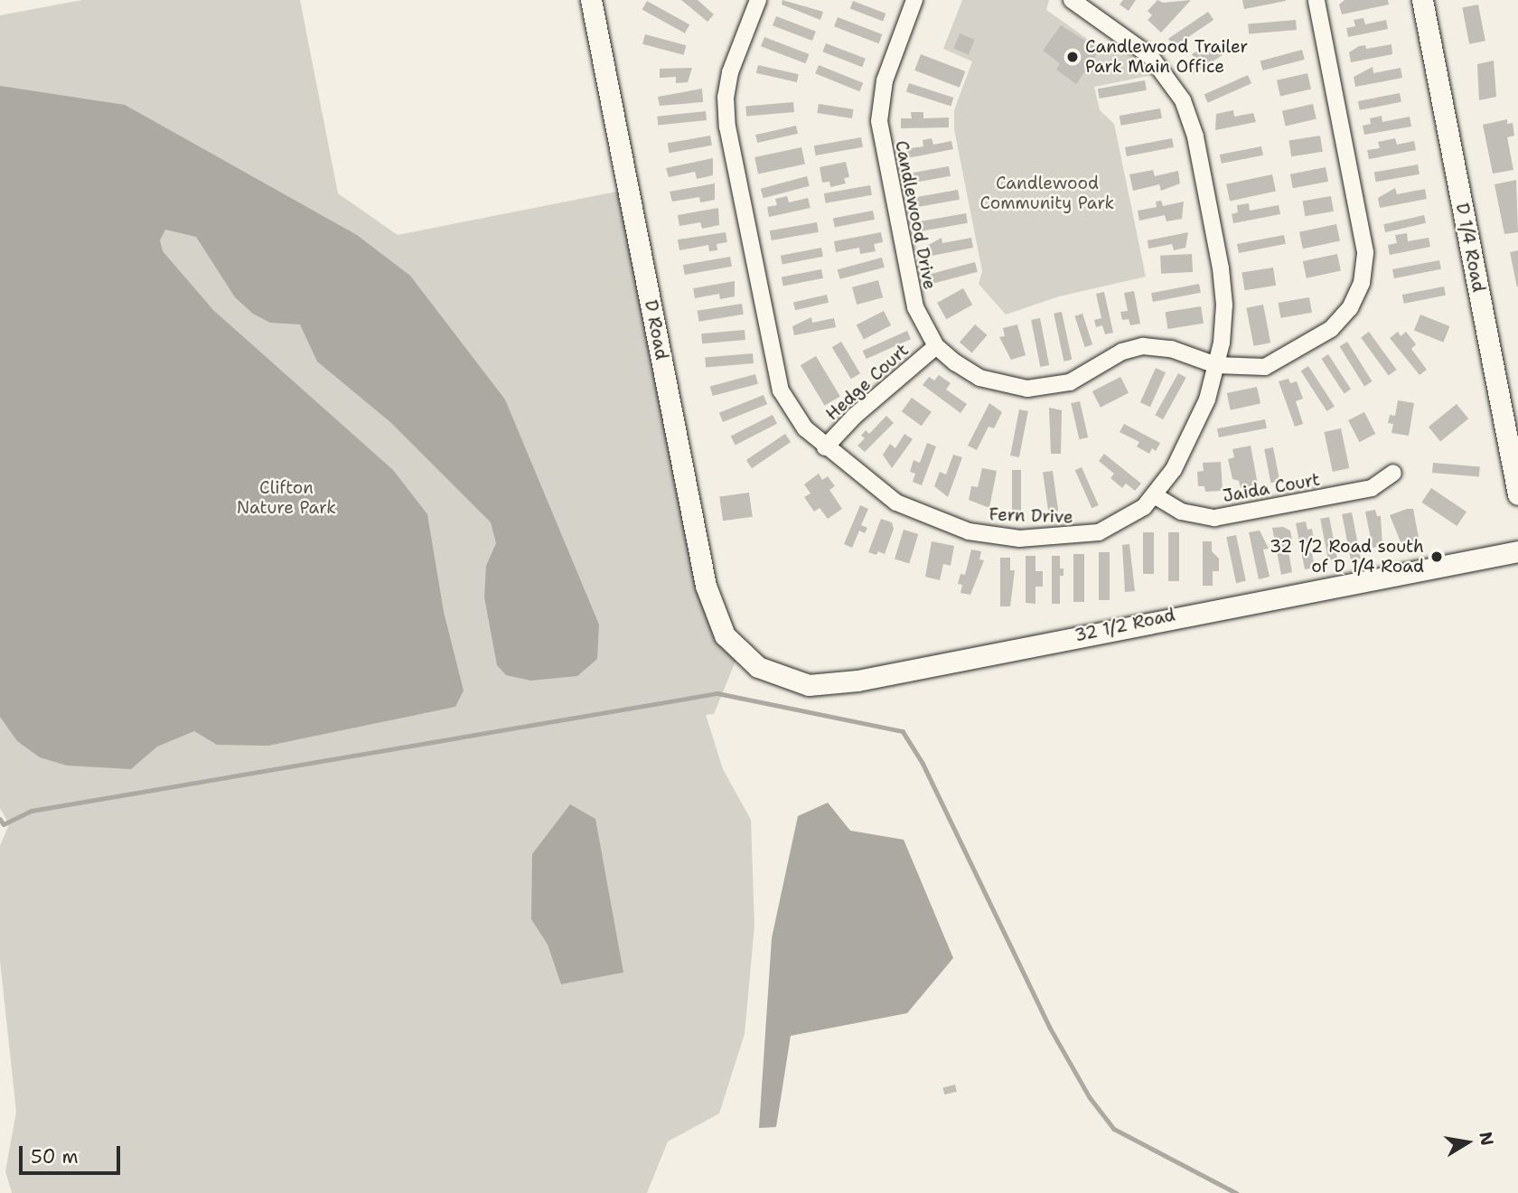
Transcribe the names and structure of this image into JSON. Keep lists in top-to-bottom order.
{
  "streets": {
    "street": [
      "Candlewood Drive",
      "D 1/4 Road",
      "D Road",
      "Hedge Court",
      "Jaida Court",
      "Fern Drive",
      "32 1/2 Road"
    ]
  },
  "crossings": [
    ["Candlewood Drive", "Hedge Court"],
    ["Candlewood Drive", "Fern Drive"],
    ["D Road", "32 1/2 Road"],
    ["Hedge Court", "Fern Drive"],
    ["Jaida Court", "Fern Drive"]
  ],
  "parks": ["Candlewood Community Park", "Clifton Nature Park"],
  "places": ["Candlewood Trailer Park Main Office", "32 1/2 Road south of D 1/4 Road"],
  "scale_bar": "50 m",
  "north": "right"
}
